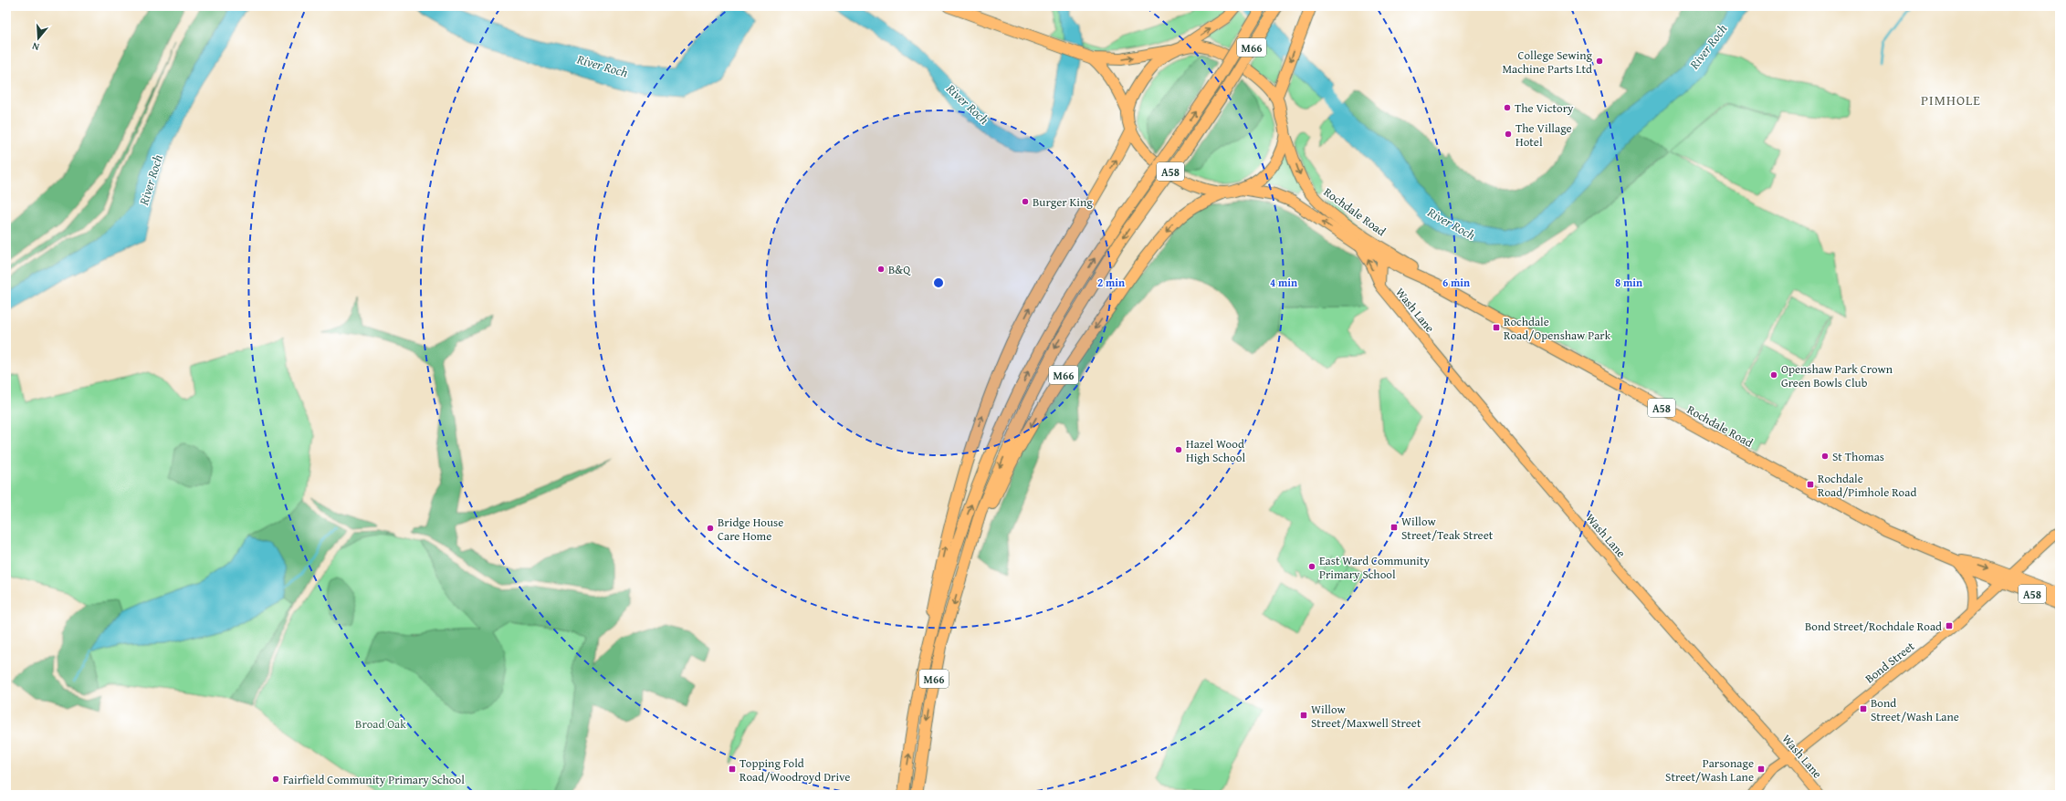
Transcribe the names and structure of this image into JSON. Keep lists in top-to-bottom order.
{
  "streets": {
    "highway": ["M66", "A58", "Rochdale Road"],
    "main road": ["Wash Lane", "Bond Street"]
  },
  "crossings": [
    ["M66", "A58"],
    ["A58", "Rochdale Road"],
    ["Rochdale Road", "Wash Lane"],
    ["Rochdale Road", "Bond Street"],
    ["Wash Lane", "Bond Street"]
  ],
  "districts": ["PIMHOLE"],
  "water": ["River Roch"],
  "parks": ["Broad Oak"],
  "places": {
    "other": [
      "College Sewing Machine Parts Ltd",
      "The Victory",
      "The Village Hotel",
      "Burger King",
      "B&Q",
      "Openshaw Park Crown Green Bowls Club",
      "Hazel Wood High School",
      "St Thomas",
      "Bridge House Care Home",
      "East Ward Community Primary School",
      "Fairfield Community Primary School"
    ],
    "transit": [
      "Rochdale Road/Openshaw Park",
      "Rochdale Road/Pimhole Road",
      "Willow Street/Teak Street",
      "Bond Street/Rochdale Road",
      "Bond Street/Wash Lane",
      "Willow Street/Maxwell Street",
      "Topping Fold Road/Woodroyd Drive",
      "Parsonage Street/Wash Lane"
    ]
  },
  "north": "bottom",
  "rings": [
    "2 min",
    "4 min",
    "6 min",
    "8 min"
  ]
}
